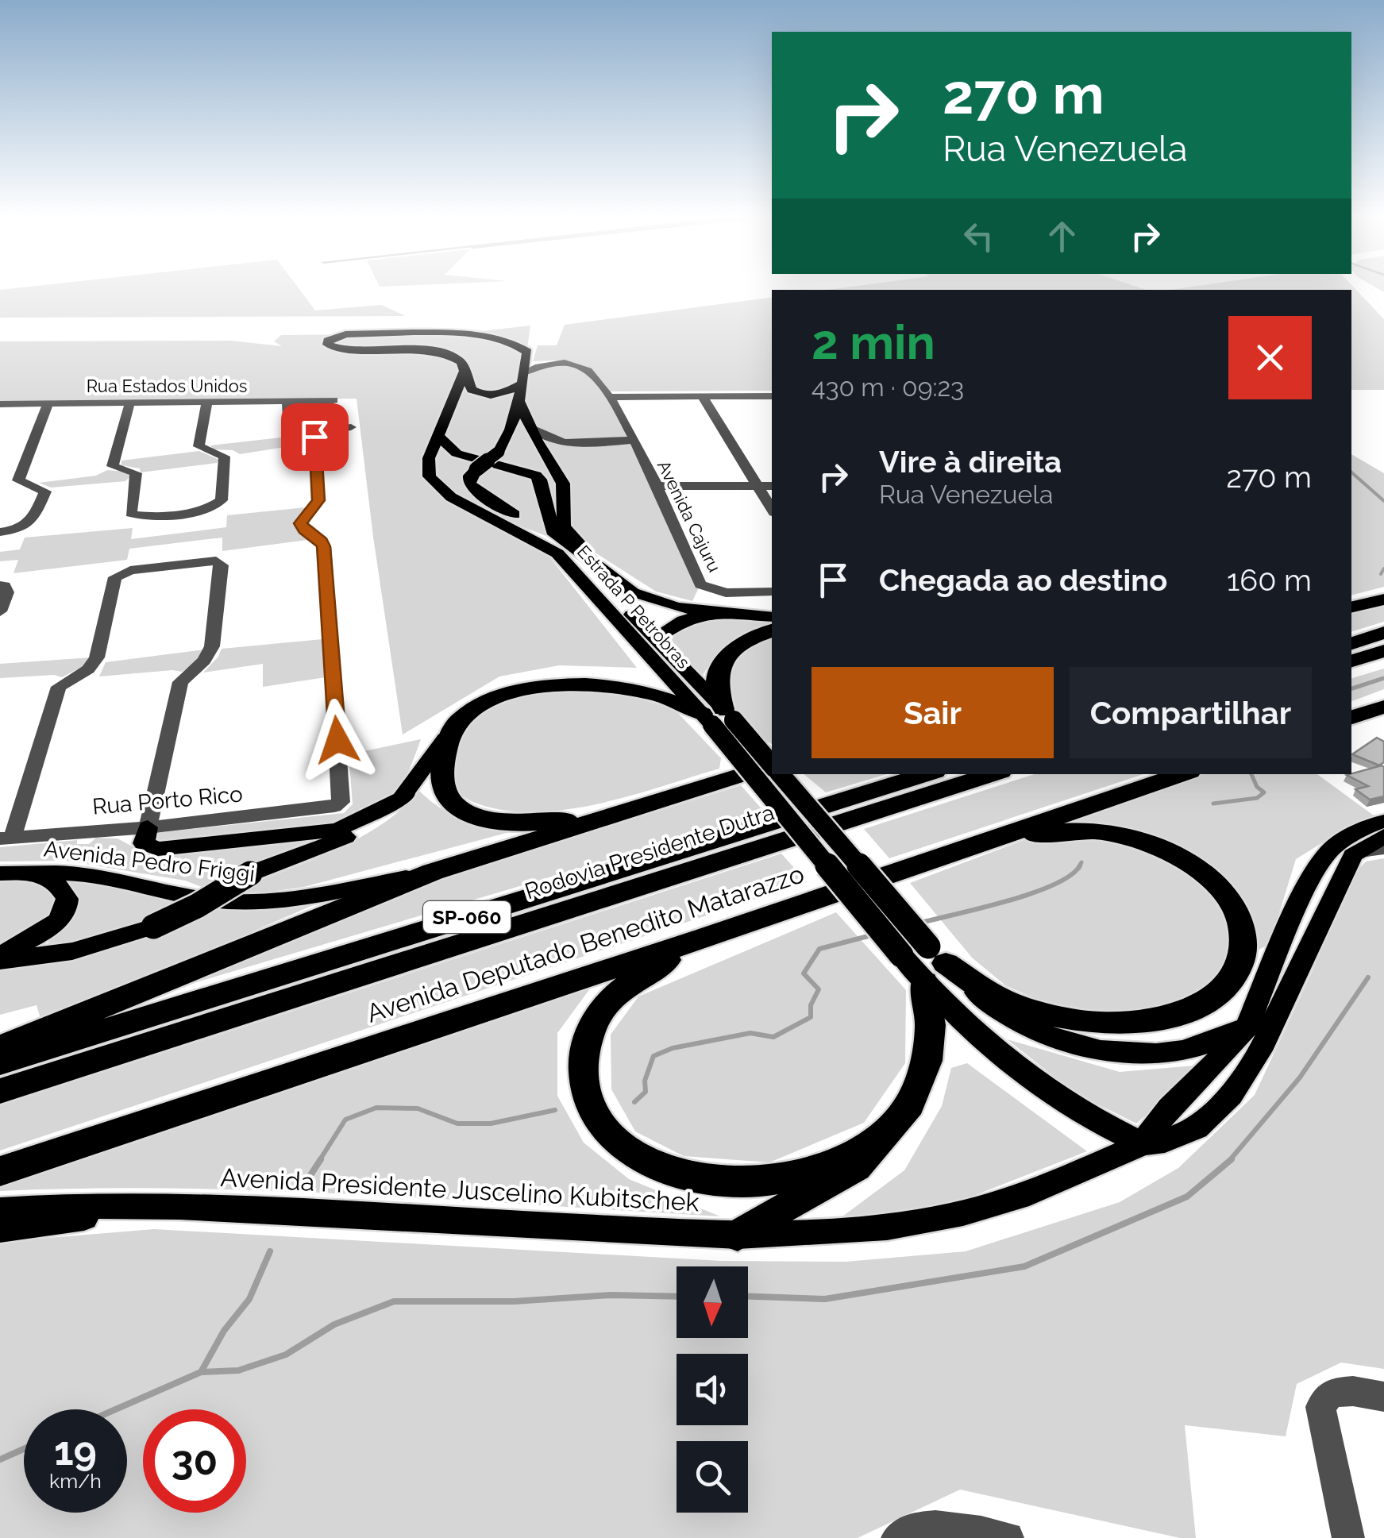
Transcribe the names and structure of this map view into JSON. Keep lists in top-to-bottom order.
{
  "streets": {
    "highway": ["Rodovia Presidente Dutra", "SP-060", "Avenida Deputado Benedito Matarazzo"],
    "main road": ["Estrada P Petrobras", "Avenida Pedro Friggi", "Avenida Presidente Juscelino Kubitschek"],
    "street": ["Rua Estados Unidos", "Avenida Cajuru", "Rua Porto Rico"]
  },
  "north": "bottom",
  "page": {
    "turn": ["270 m", "Rua Venezuela"],
    "heading": ["2 min", "430 m · 09:23"],
    "list": [
      {
        "name": "Vire à direita",
        "note": "Rua Venezuela",
        "value": "270 m"
      },
      {
        "name": "Chegada ao destino",
        "value": "160 m"
      }
    ],
    "buttons": ["Sair", "Compartilhar"],
    "speed": "19 km/h",
    "limit": "30"
  }
}
